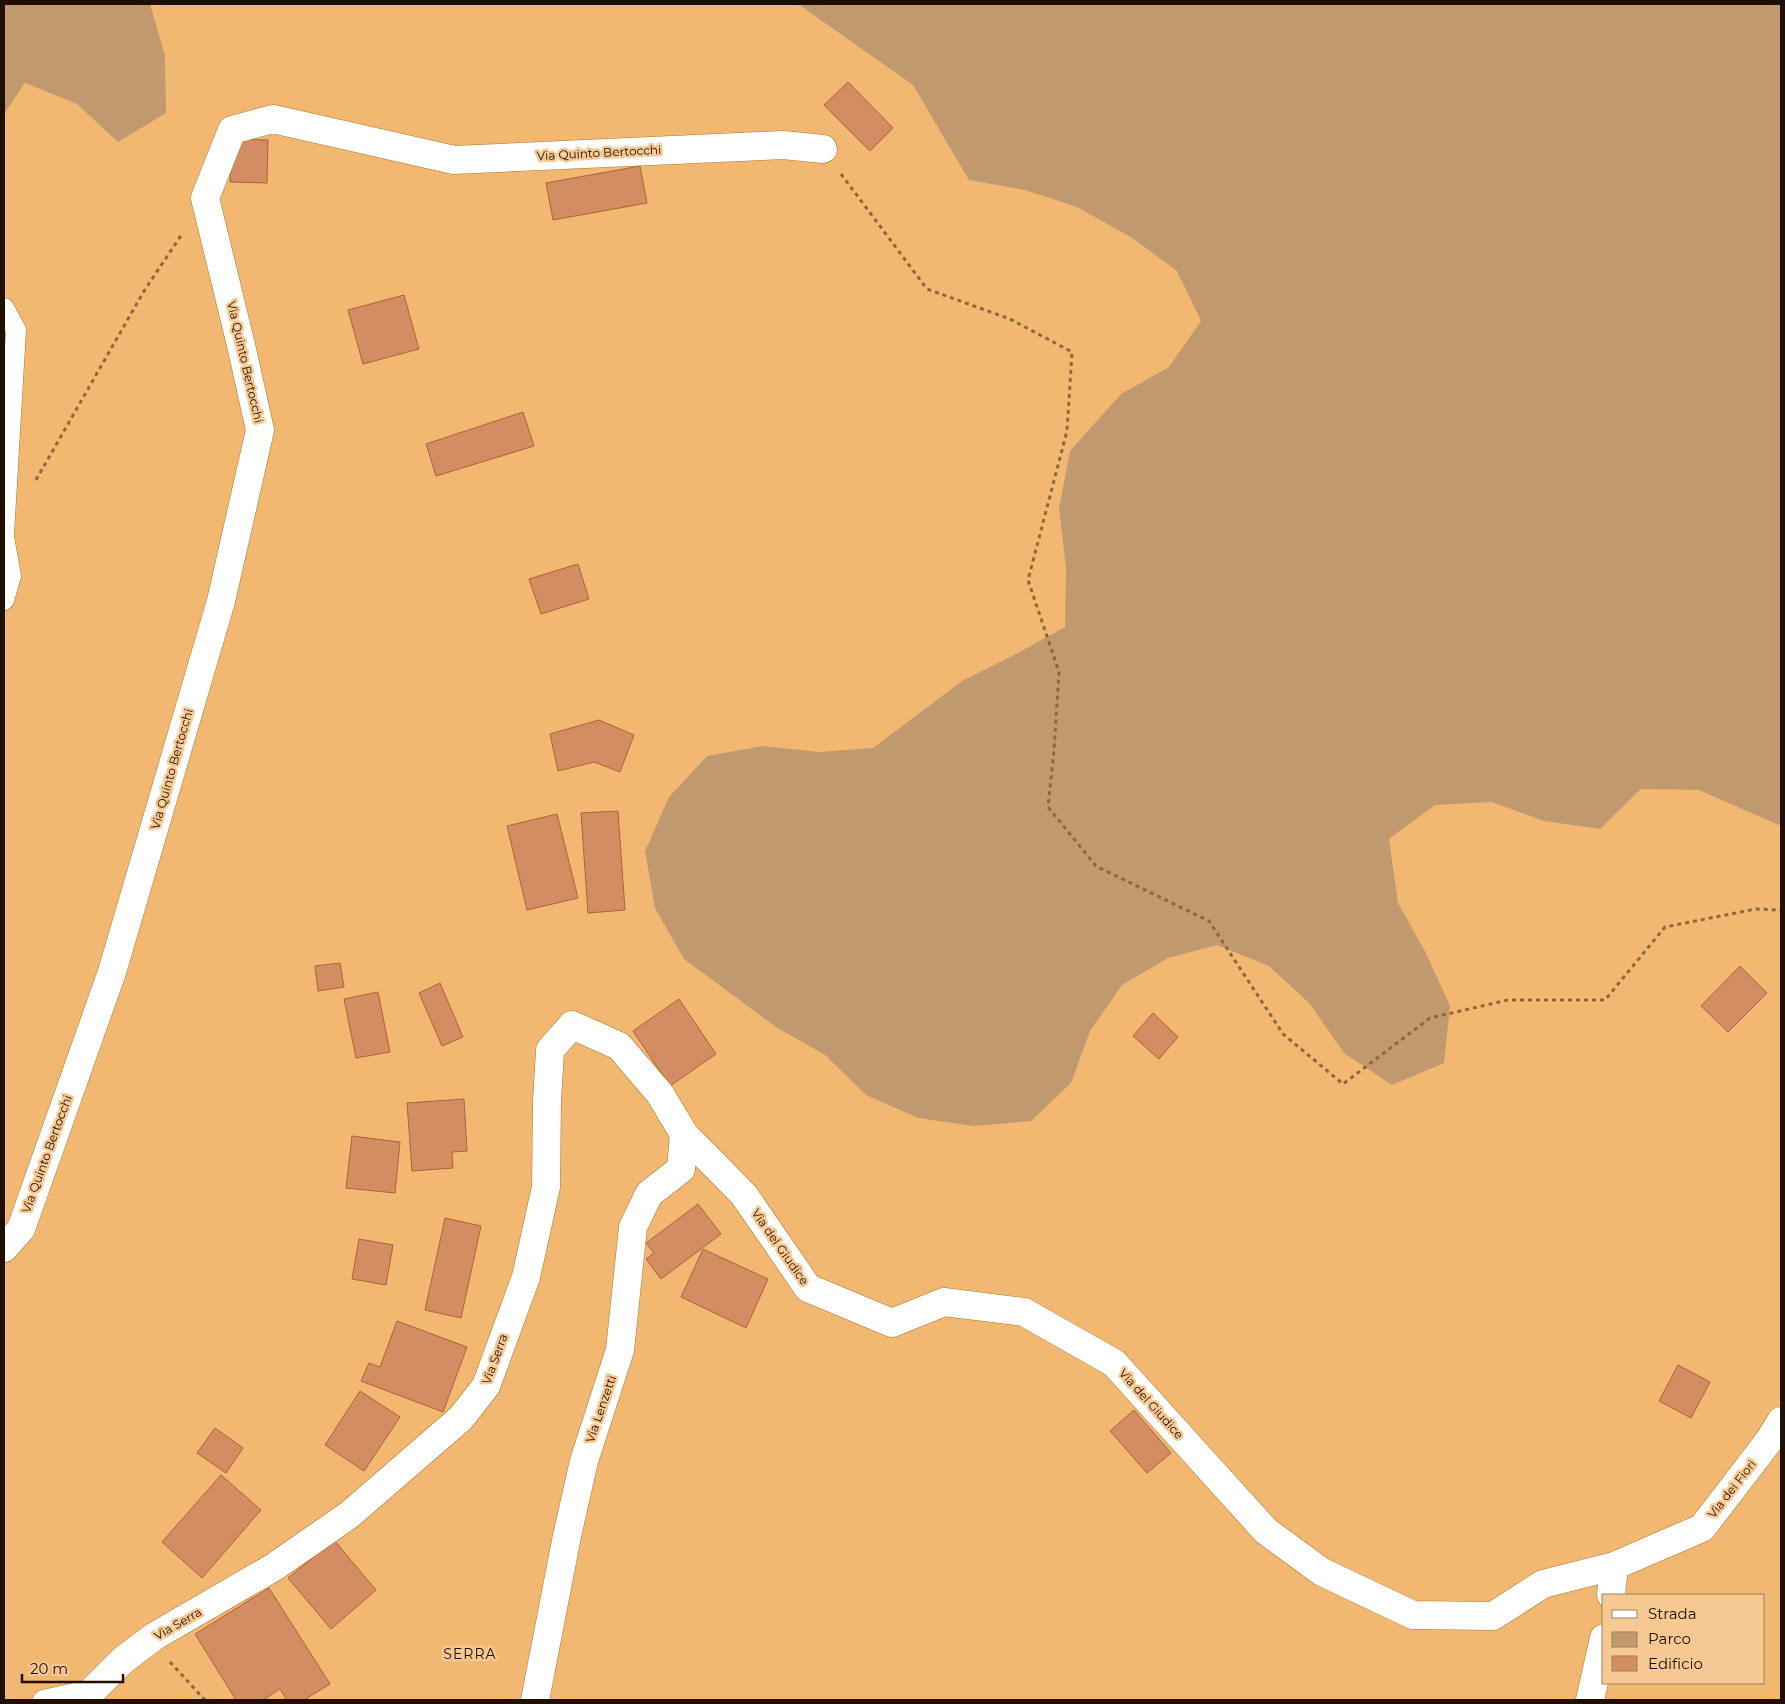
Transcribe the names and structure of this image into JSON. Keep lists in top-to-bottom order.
{
  "streets": {
    "street": [
      "Via Quinto Bertocchi",
      "Via del Giudice",
      "Via Serra",
      "Via Lenzetti",
      "Via dei Fiori"
    ]
  },
  "crossings": [
    ["Via del Giudice", "Via Serra"],
    ["Via del Giudice", "Via Lenzetti"],
    ["Via del Giudice", "Via dei Fiori"],
    ["Via Serra", "Via Lenzetti"]
  ],
  "districts": ["SERRA"],
  "legend": ["Strada", "Parco", "Edificio"],
  "scale_bar": "20 m"
}
